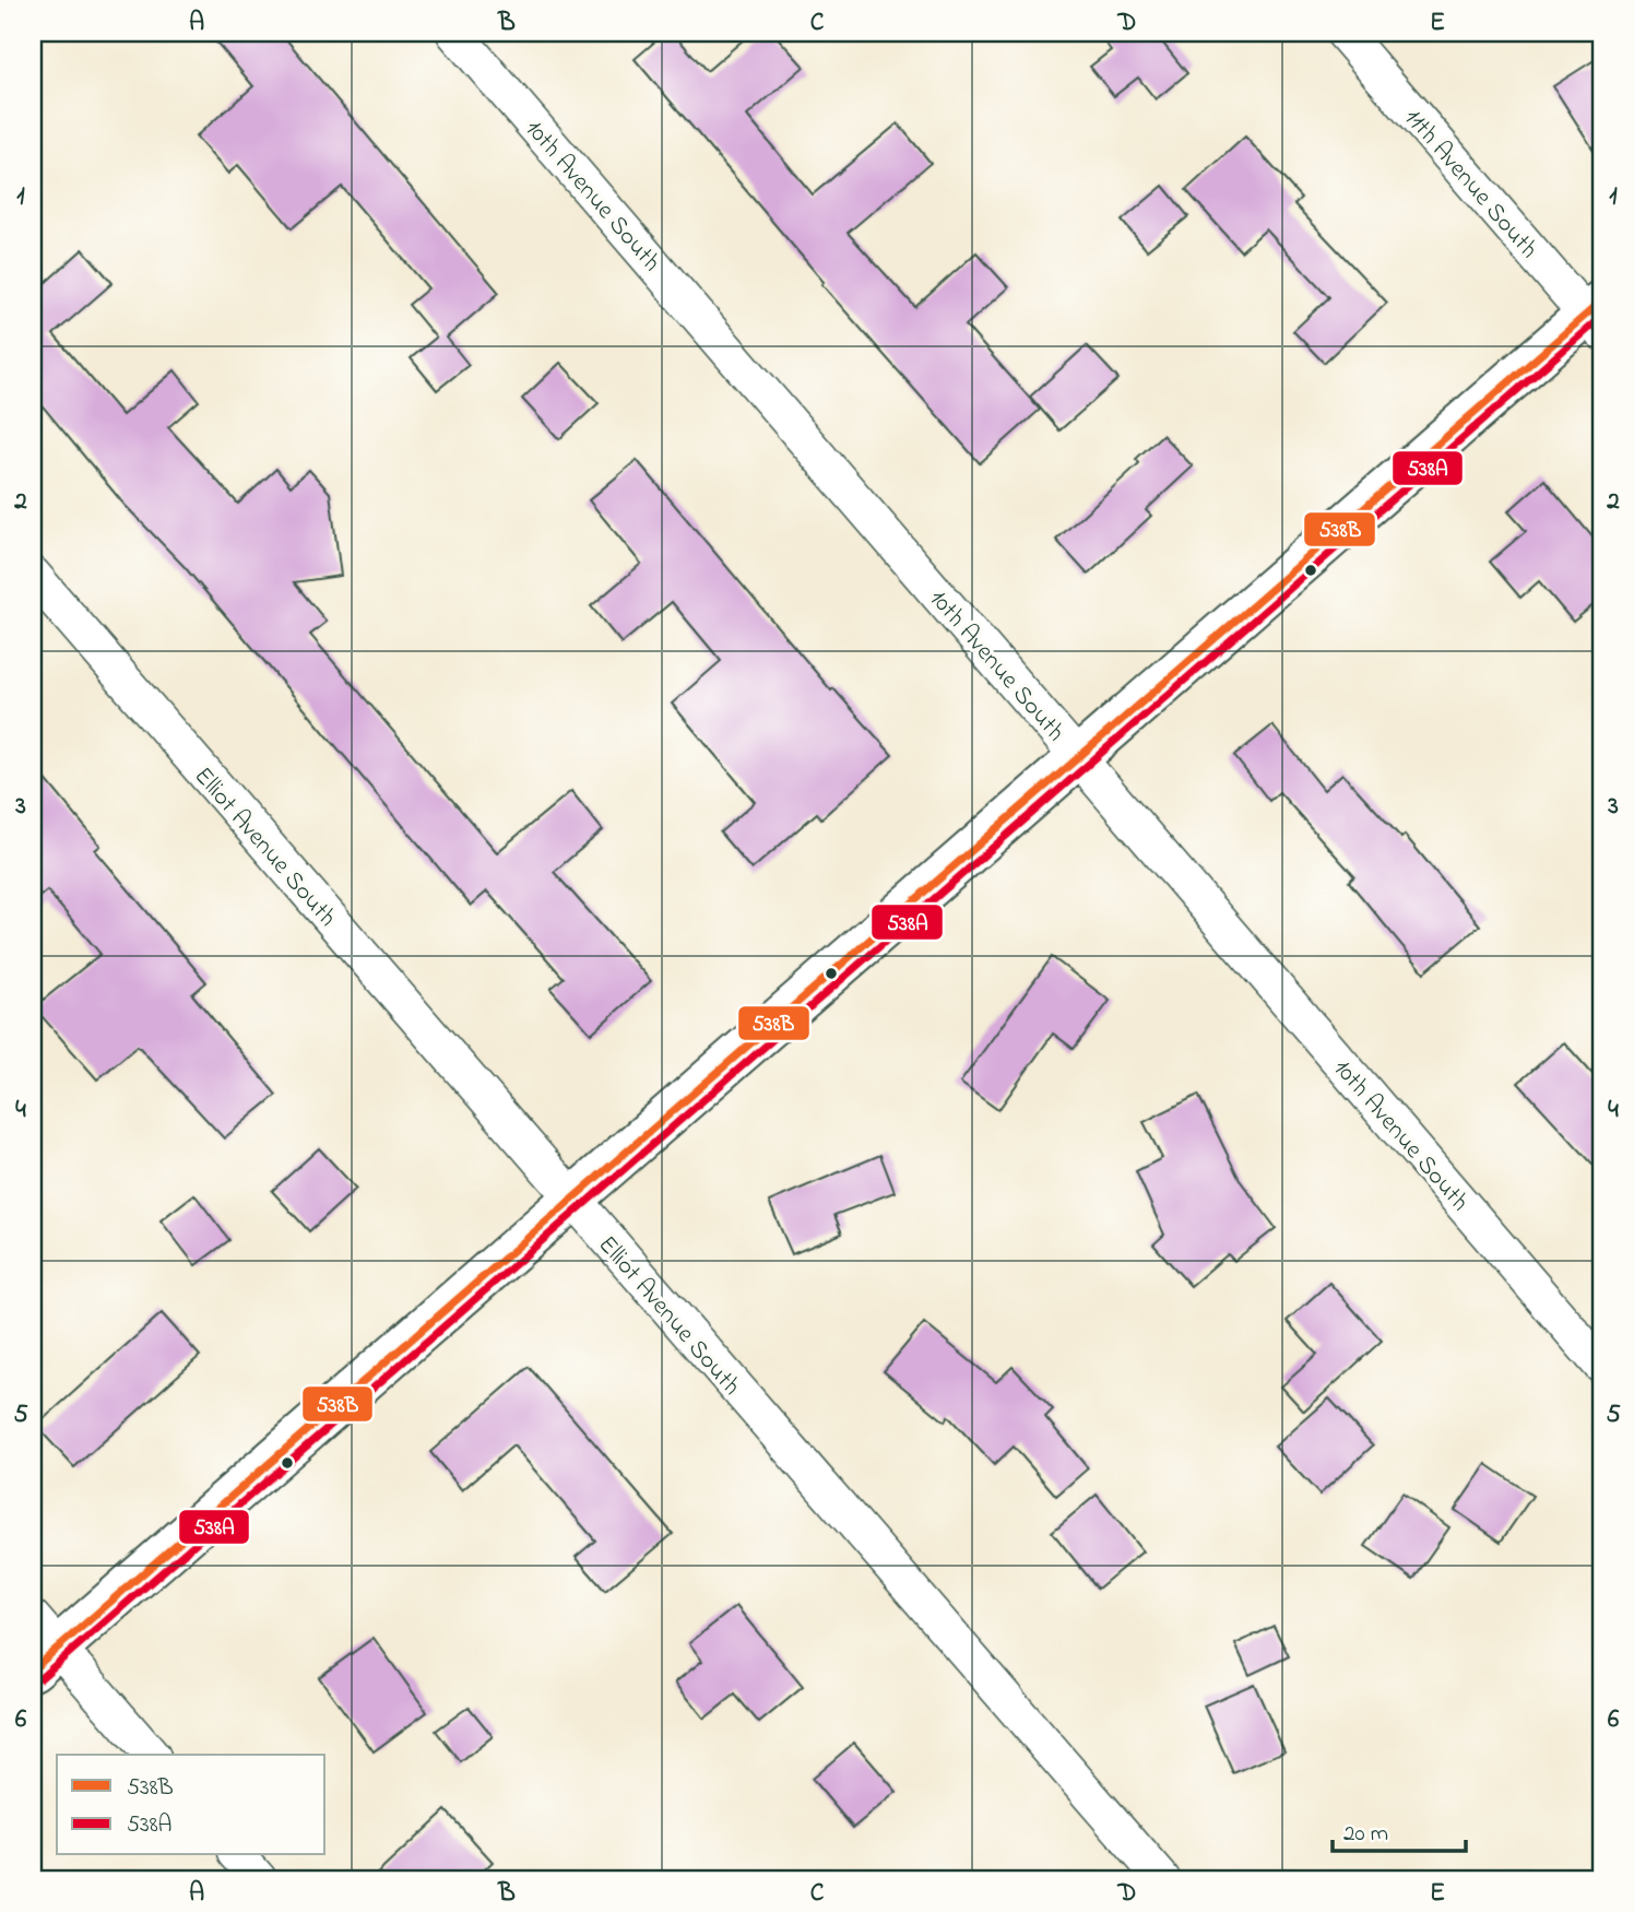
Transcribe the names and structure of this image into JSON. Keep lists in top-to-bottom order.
{
  "streets": {
    "street": ["11th Avenue South", "10th Avenue South", "Elliot Avenue South"]
  },
  "lines": ["transit line 538B", "transit line 538A"],
  "legend": ["538B", "538A"],
  "scale_bar": "20 m",
  "grid": {
    "columns": [
      "A",
      "B",
      "C",
      "D",
      "E"
    ],
    "rows": [
      "1",
      "2",
      "3",
      "4",
      "5",
      "6"
    ]
  }
}
